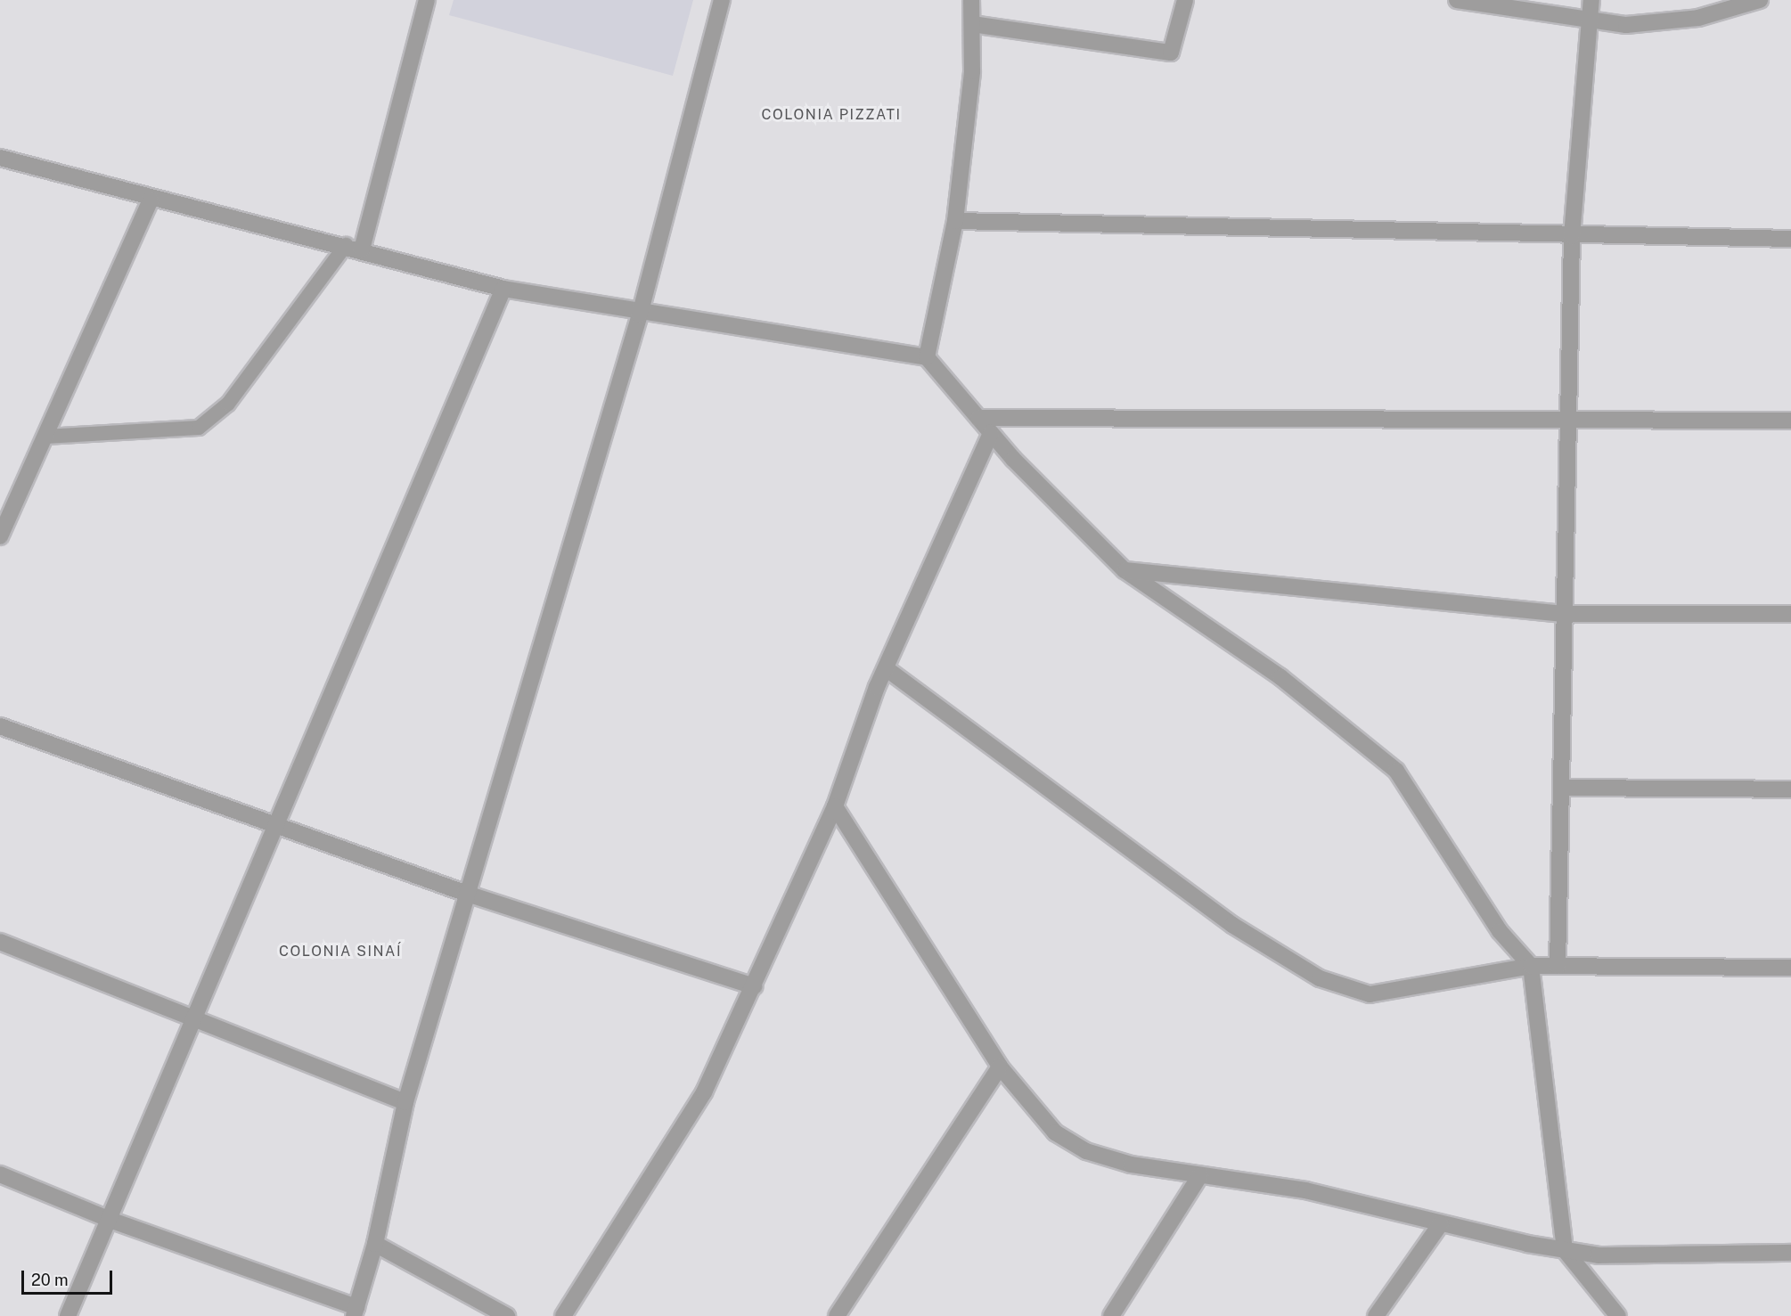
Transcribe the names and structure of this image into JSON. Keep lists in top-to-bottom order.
{
  "districts": ["COLONIA PIZZATI", "COLONIA SINAÍ"],
  "scale_bar": "20 m"
}
